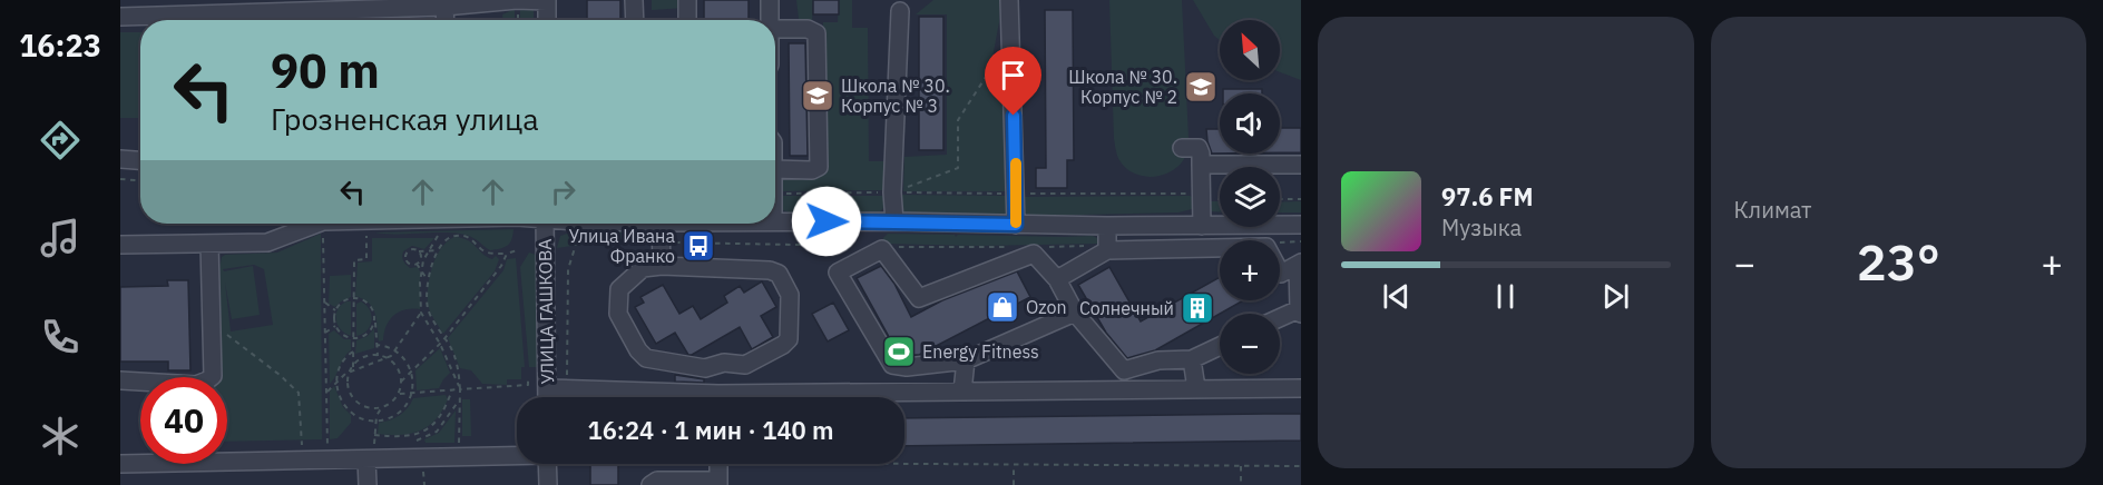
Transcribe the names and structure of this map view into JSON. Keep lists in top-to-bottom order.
{
  "streets": {
    "street": ["УЛИЦА ГАШКОВА"]
  },
  "places": {
    "school or university": ["Школа № 30. Корпус № 2", "Школа № 30. Корпус № 3"],
    "bus stop": ["Улица Ивана Франко"],
    "shop": ["Ozon"],
    "building": ["Солнечный"],
    "sports": ["Energy Fitness"]
  },
  "north": "top left",
  "page": {
    "tabs": "16:23",
    "tile": "Климат",
    "map_buttons": ["+", "−"],
    "turn": ["90 m", "Грозненская улица"],
    "song": ["97.6 FM", "Музыка"],
    "heat": ["−", "23°", "+"],
    "limit": "40",
    "trip": "16:24 · 1 мин · 140 m"
  }
}
